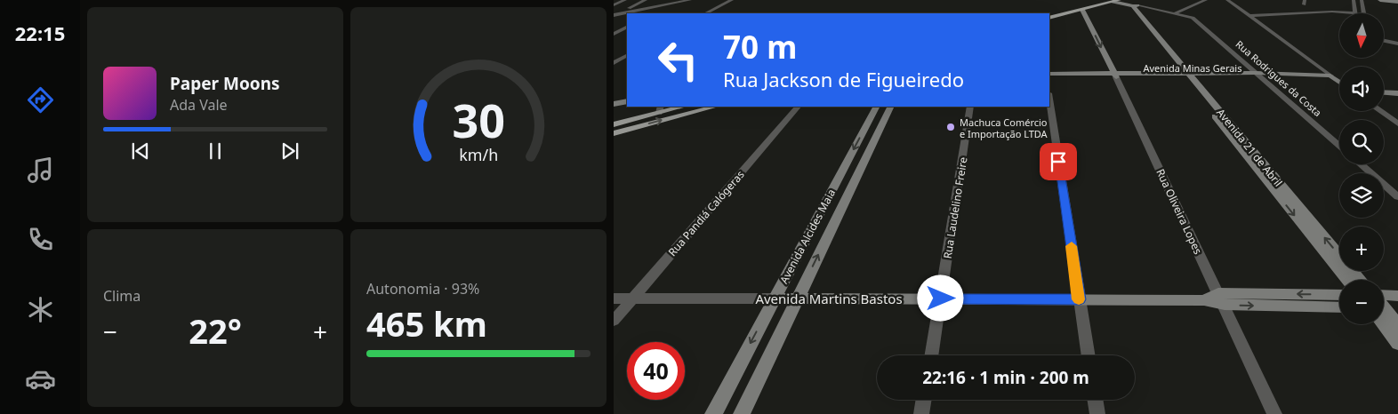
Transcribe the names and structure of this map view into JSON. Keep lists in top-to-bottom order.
{
  "streets": {
    "street": [
      "Avenida Minas Gerais",
      "Rua Rodrigues da Costa",
      "Avenida 21 de Abril",
      "Rua Laudelino Freire",
      "Rua Oliveira Lopes",
      "Rua Pandiá Calógeras",
      "Avenida Alcides Maia",
      "Avenida Martins Bastos"
    ]
  },
  "crossings": [
    ["Avenida Minas Gerais", "Rua Rodrigues da Costa"],
    ["Avenida Minas Gerais", "Avenida 21 de Abril"],
    ["Avenida Minas Gerais", "Rua Oliveira Lopes"],
    ["Rua Laudelino Freire", "Avenida Martins Bastos"],
    ["Rua Oliveira Lopes", "Avenida Martins Bastos"],
    ["Rua Pandiá Calógeras", "Avenida Martins Bastos"],
    ["Avenida Alcides Maia", "Avenida Martins Bastos"]
  ],
  "places": ["Machuca Comércio e Importação LTDA"],
  "north": "bottom",
  "page": {
    "tabs": "22:15",
    "map_buttons": ["+", "−"],
    "turn": ["70 m", "Rua Jackson de Figueiredo"],
    "song": ["Paper Moons", "Ada Vale"],
    "tile": [
      "Clima",
      ["Autonomia · 93%", "465 km"]
    ],
    "heat": ["−", "22°", "+"],
    "limit": "40",
    "trip": "22:16 · 1 min · 200 m",
    "gauge": ["30", "km/h"]
  }
}
